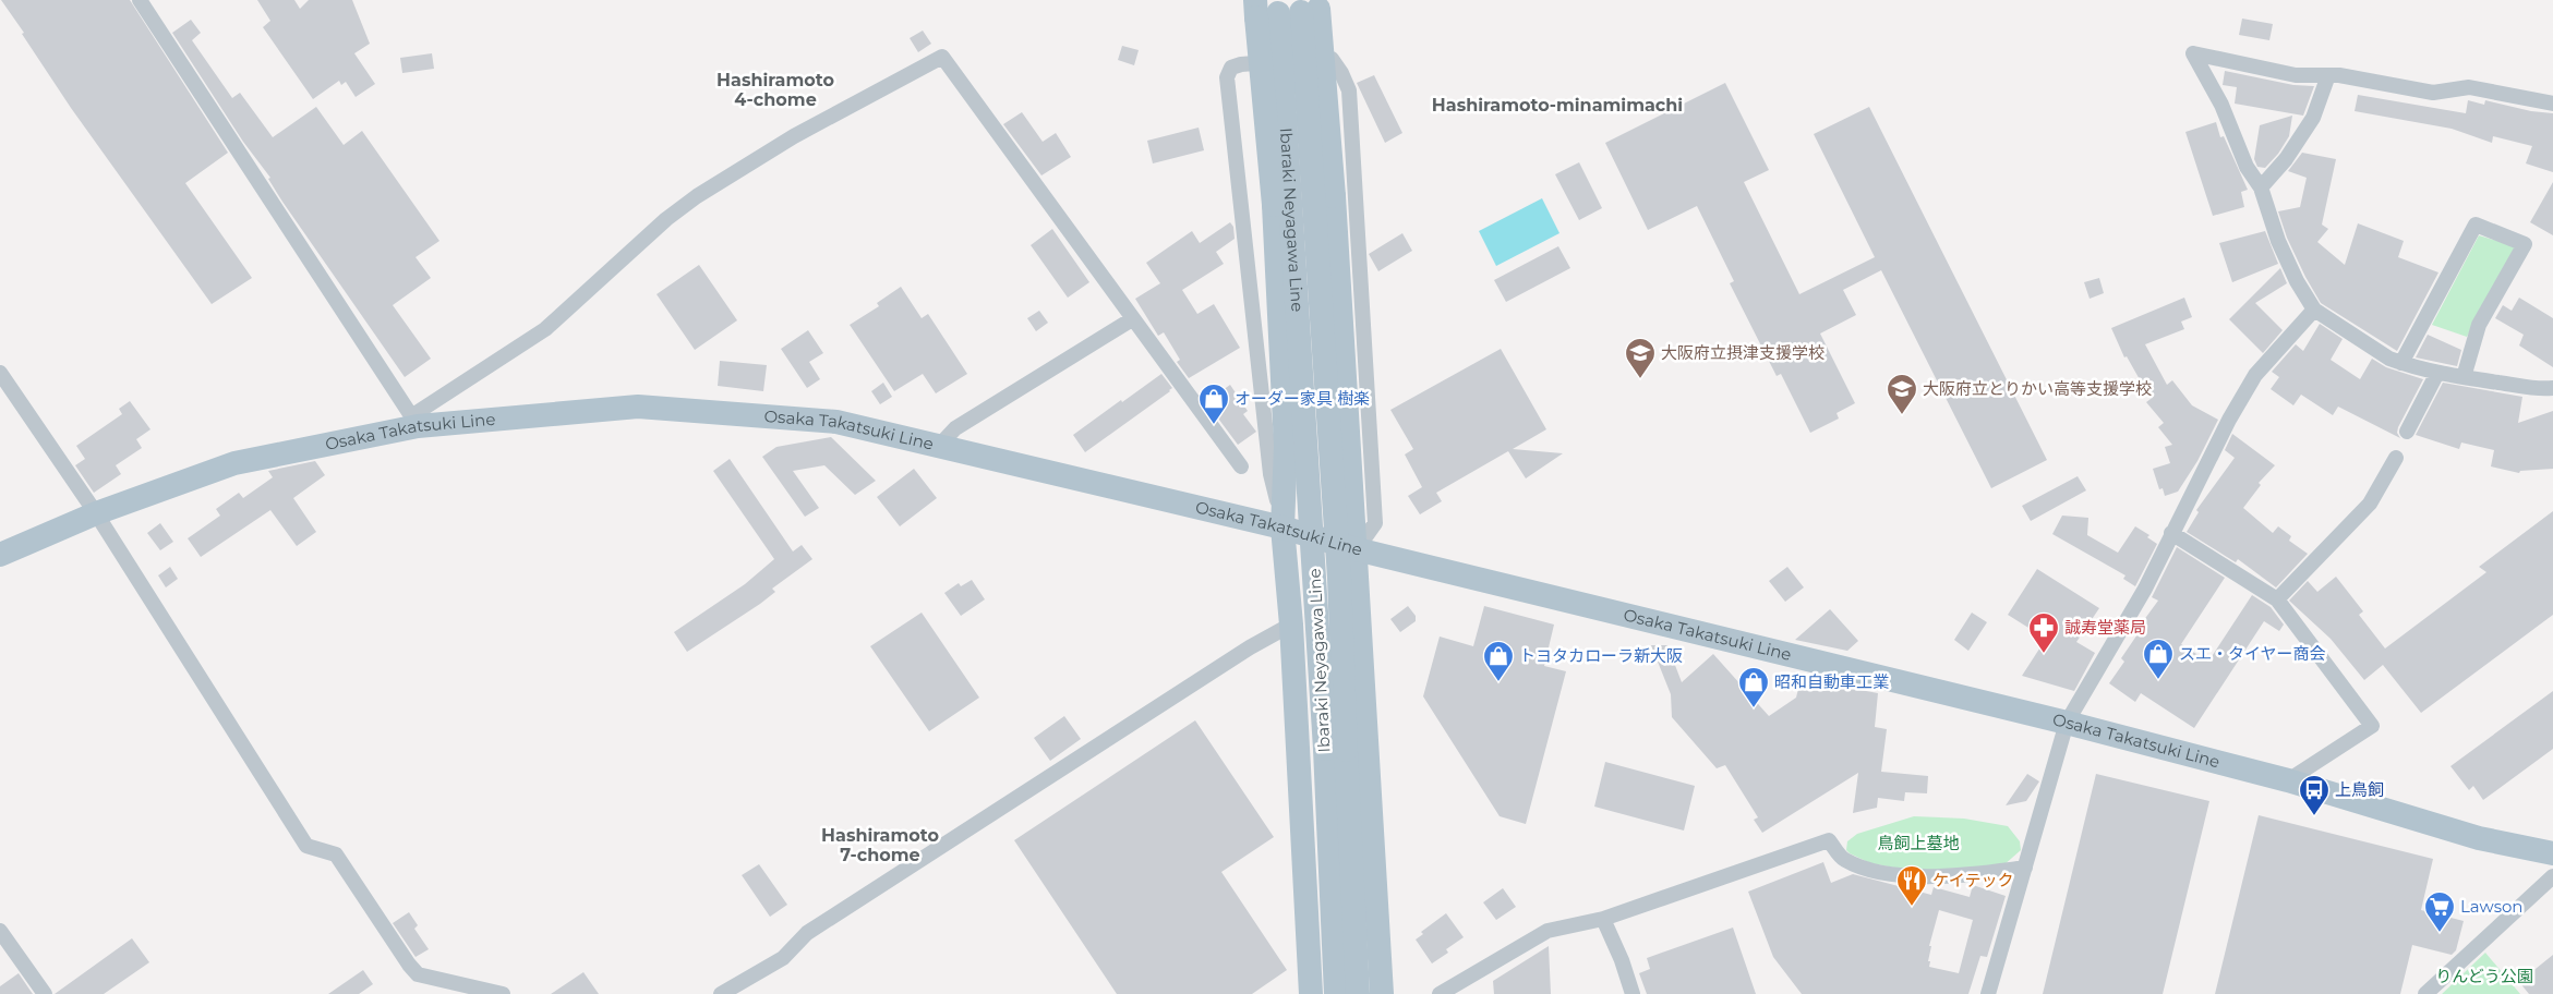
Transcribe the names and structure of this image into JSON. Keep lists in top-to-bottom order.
{
  "streets": {
    "main road": ["Ibaraki Neyagawa Line", "Osaka Takatsuki Line"]
  },
  "districts": ["Hashiramoto 4-chome", "Hashiramoto-minamimachi", "Hashiramoto 7-chome"],
  "parks": ["鳥飼上墓地", "りんどう公園"],
  "places": {
    "school or university": ["大阪府立摂津支援学校", "大阪府立とりかい高等支援学校"],
    "shop": [
      "オーダー家具 樹楽",
      "スエ・タイヤー商会",
      "トヨタカローラ新大阪",
      "昭和自動車工業"
    ],
    "pharmacy": ["誠寿堂薬局"],
    "bus stop": ["上鳥飼"],
    "restaurant": ["ケイテック"],
    "supermarket": ["Lawson"]
  }
}
